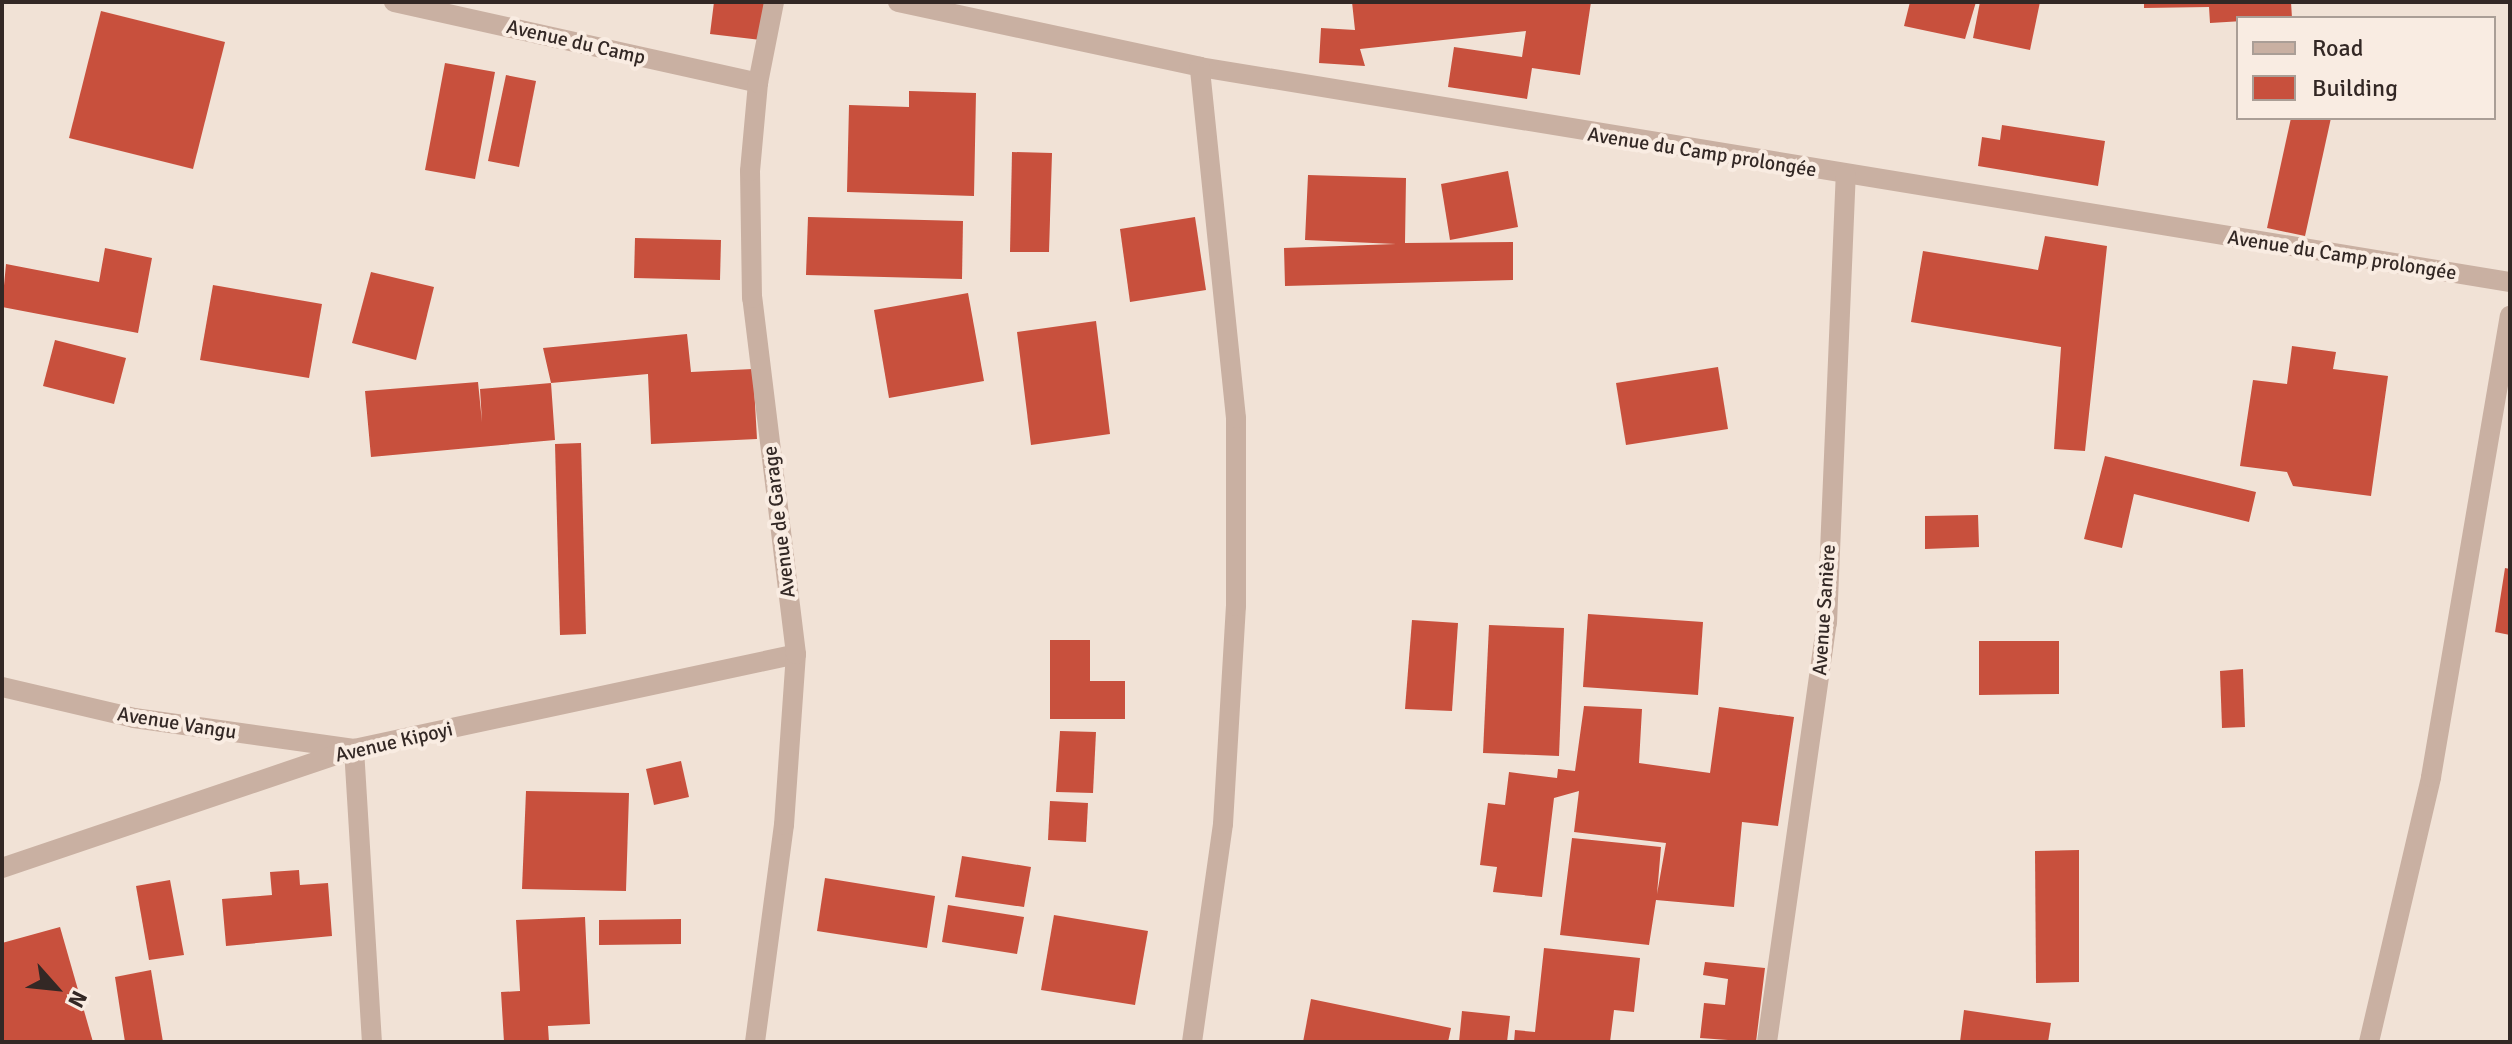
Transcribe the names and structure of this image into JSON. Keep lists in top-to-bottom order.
{
  "streets": {
    "street": [
      "Avenue du Camp",
      "Avenue du Camp prolongée",
      "Avenue de Garage",
      "Avenue Sanière",
      "Avenue Vangu",
      "Avenue Kipoyi"
    ]
  },
  "crossings": [
    ["Avenue du Camp", "Avenue de Garage"],
    ["Avenue du Camp prolongée", "Avenue Sanière"],
    ["Avenue de Garage", "Avenue Kipoyi"],
    ["Avenue Vangu", "Avenue Kipoyi"]
  ],
  "legend": ["Road", "Building"],
  "north": "bottom right"
}
